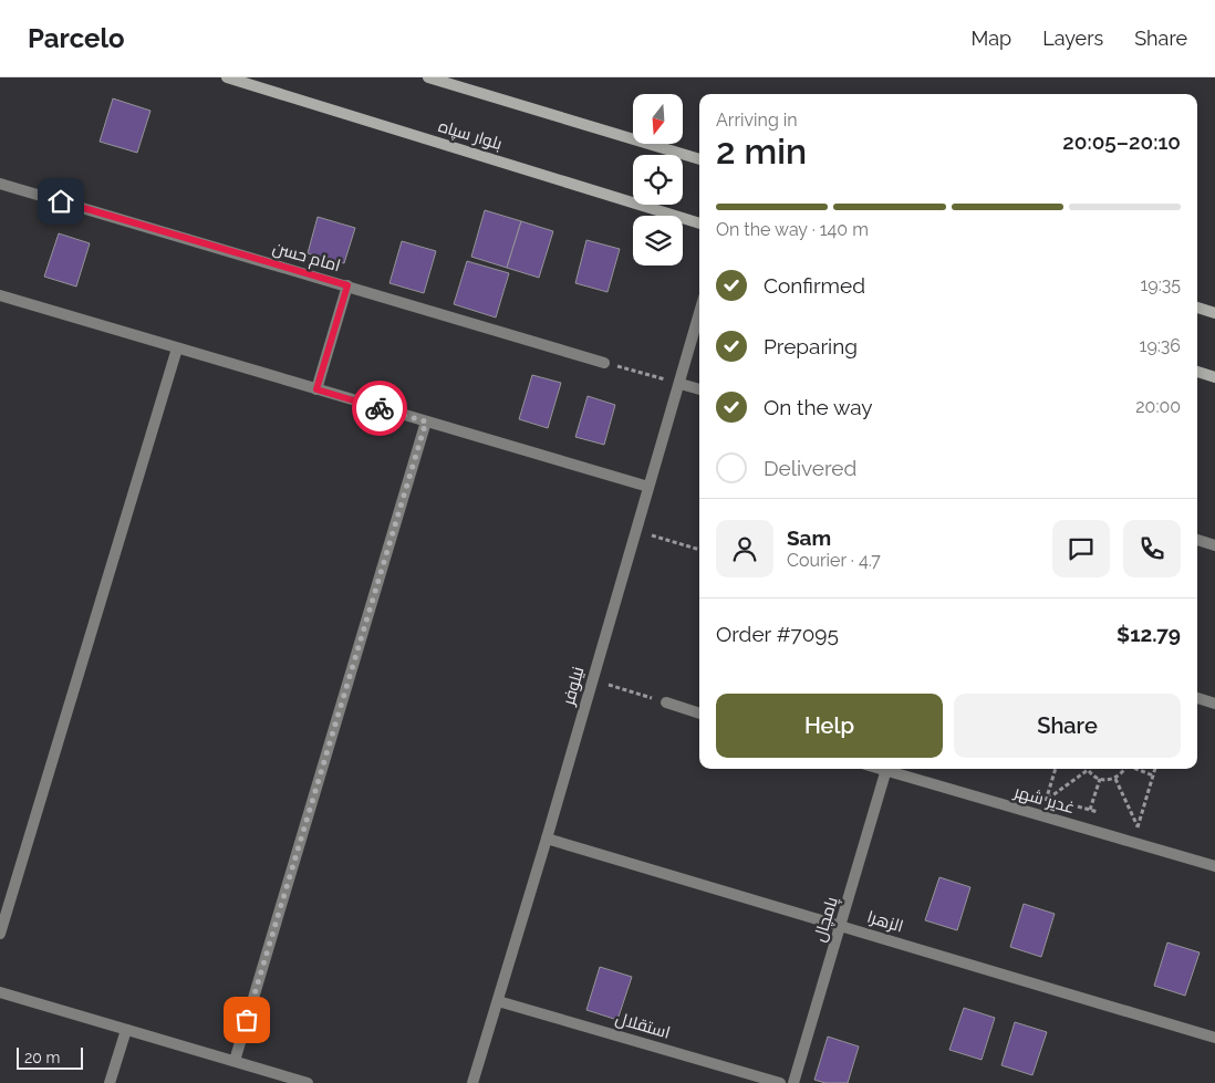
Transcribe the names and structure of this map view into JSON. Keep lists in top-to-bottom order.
{
  "streets": {
    "main road": ["بلوار سپاه"],
    "street": [
      "امام حسن",
      "نیلوفر",
      "غدیر شهر",
      "پامچال",
      "الزهرا",
      "استقلال"
    ]
  },
  "crossings": [
    ["نیلوفر", "الزهرا"],
    ["نیلوفر", "استقلال"],
    ["پامچال", "الزهرا"]
  ],
  "scale_bar": "20 m",
  "north": "bottom",
  "page": {
    "header": "Parcelo",
    "nav": ["Map", "Layers", "Share"],
    "heading": ["2 min", "Arriving in", "20:05–20:10"],
    "panel": [
      "Sam",
      "Courier · 4.7",
      "Order #7095",
      "$12.79"
    ],
    "bar": "On the way · 140 m",
    "list": [
      ["Confirmed", "19:35"],
      ["Preparing", "19:36"],
      ["On the way", "20:00"],
      "Delivered"
    ],
    "buttons": ["Help", "Share"],
    "scale": "20 m"
  }
}
